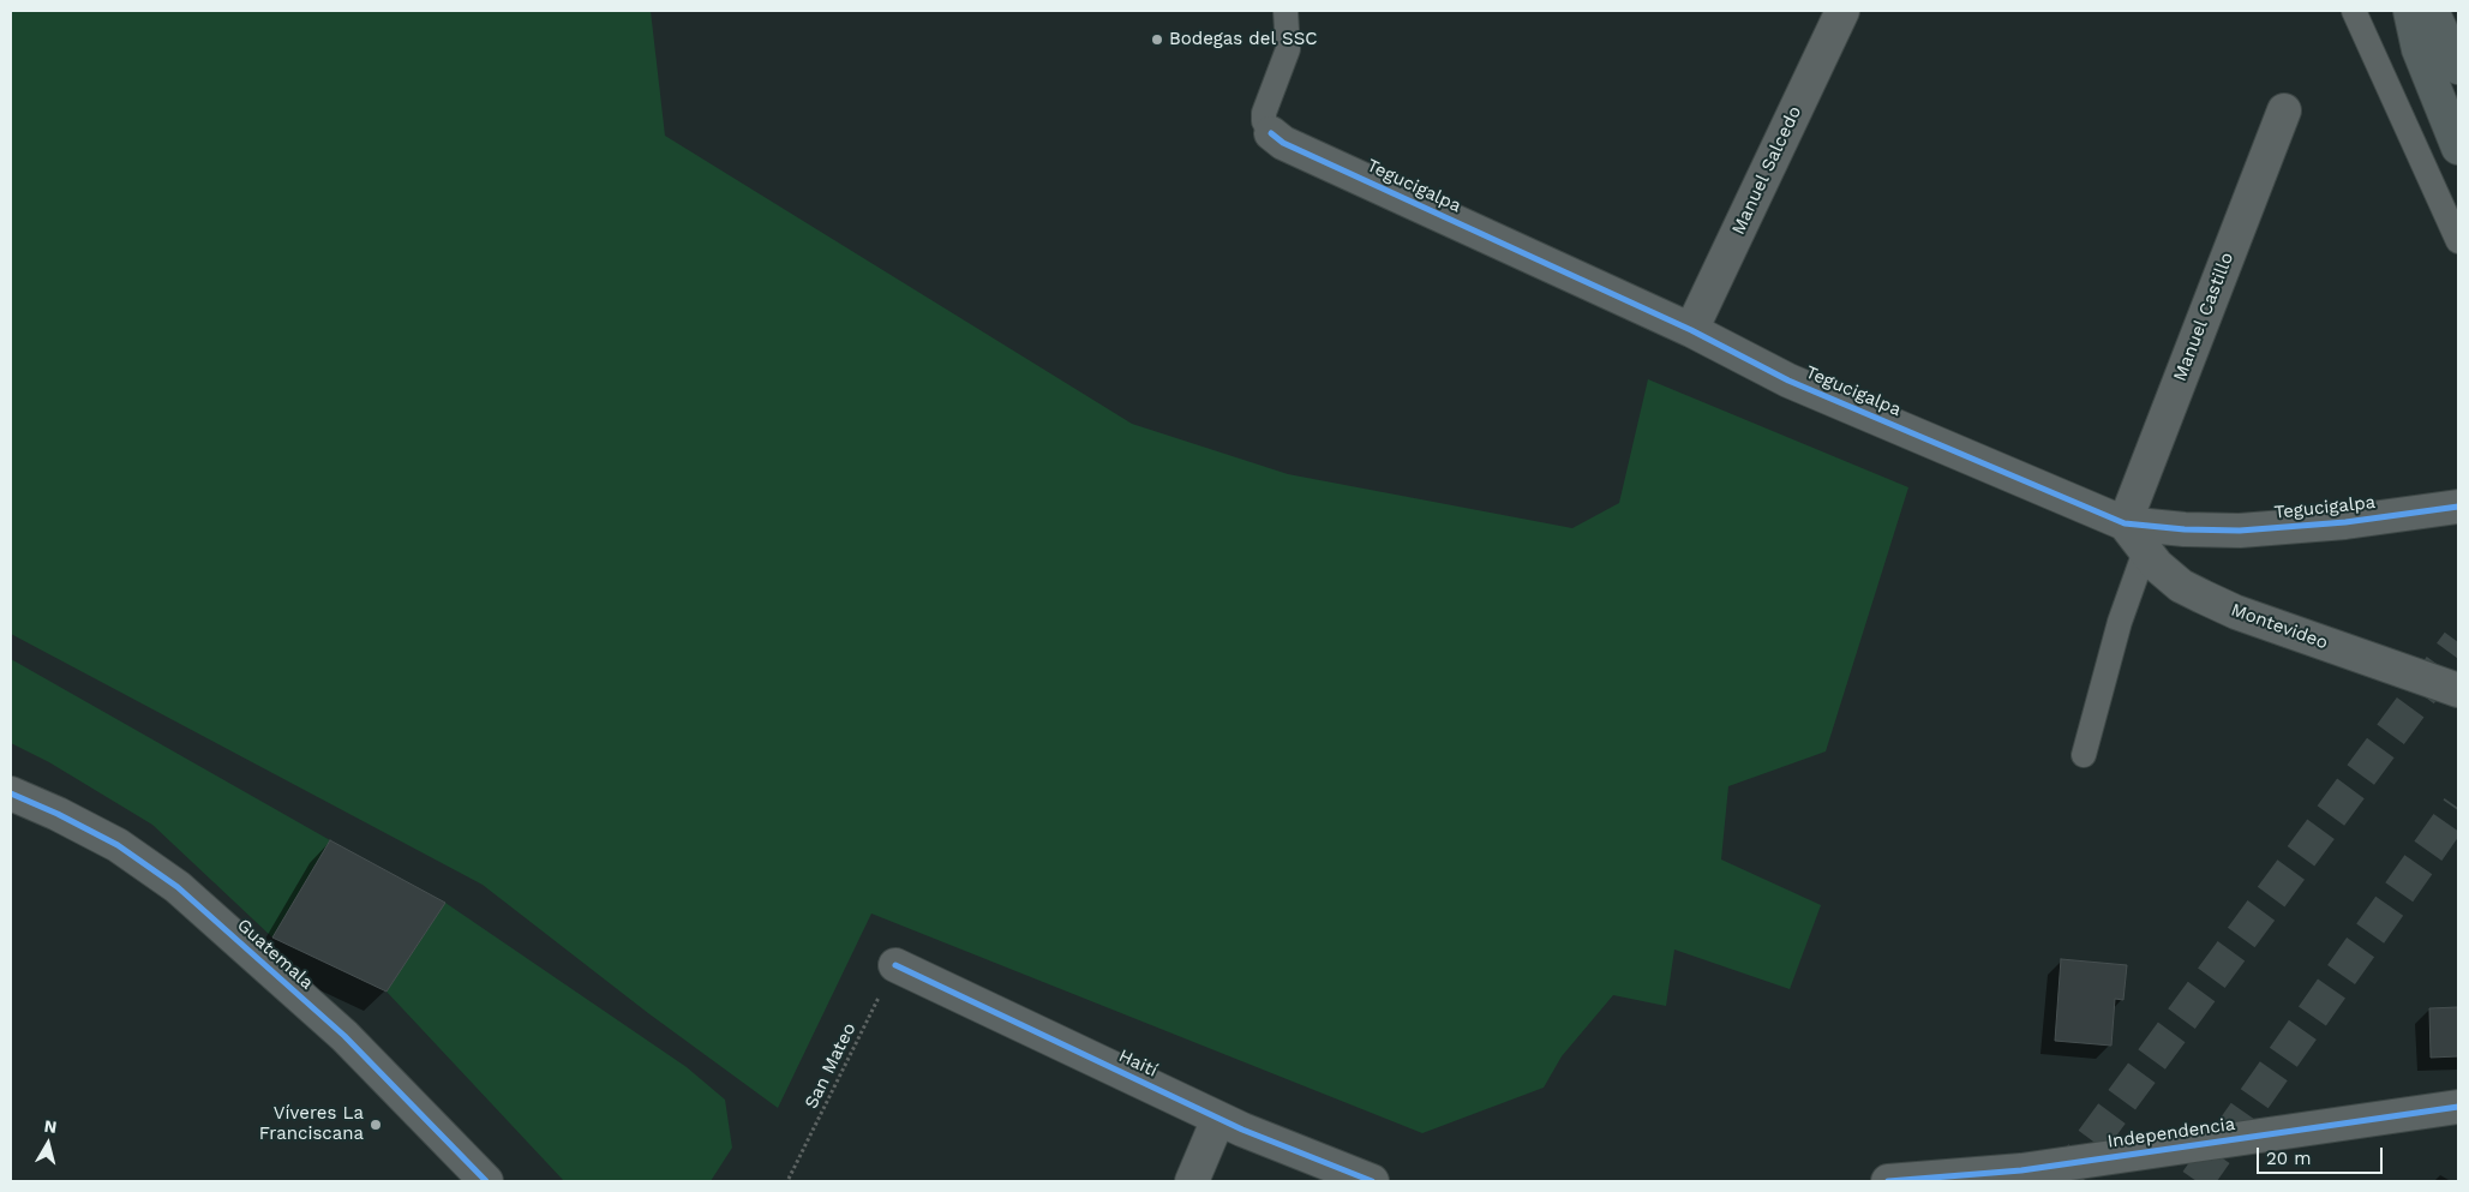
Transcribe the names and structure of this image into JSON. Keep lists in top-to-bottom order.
{
  "streets": {
    "street": [
      "Manuel Salcedo",
      "Tegucigalpa",
      "Manuel Castillo",
      "Montevideo",
      "Guatemala",
      "Haití",
      "Independencia"
    ],
    "path": ["San Mateo"]
  },
  "crossings": [
    ["Manuel Salcedo", "Tegucigalpa"],
    ["Tegucigalpa", "Manuel Castillo"],
    ["Tegucigalpa", "Montevideo"],
    ["Manuel Castillo", "Montevideo"],
    ["Haití", "San Mateo"]
  ],
  "places": ["Bodegas del SSC", "Víveres La Franciscana"],
  "scale_bar": "20 m",
  "north": "top"
}
